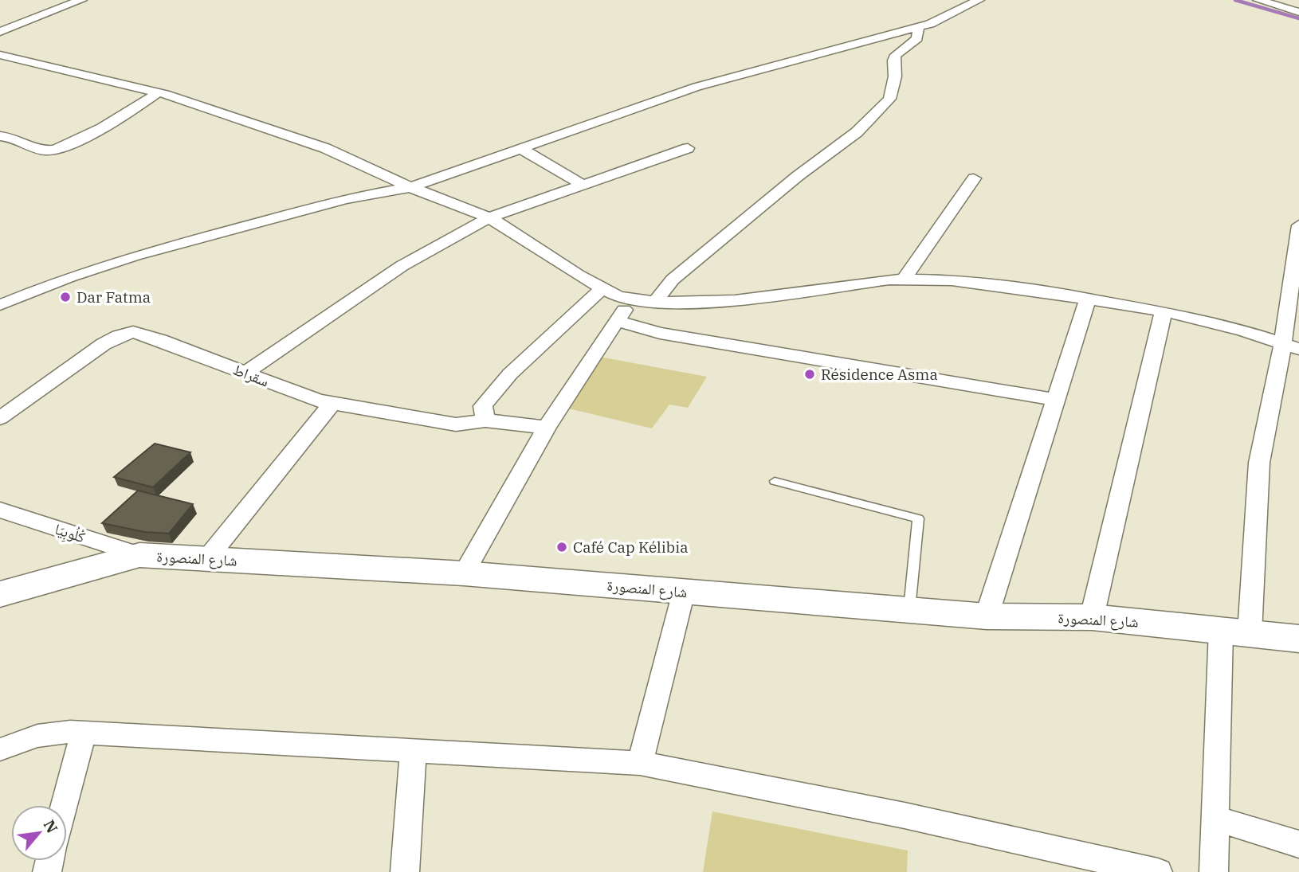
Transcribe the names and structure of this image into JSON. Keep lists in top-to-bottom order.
{
  "streets": {
    "street": ["سقراط", "كْلُوبِيَا", "شارع المنصورة"]
  },
  "crossings": [
    ["كْلُوبِيَا", "شارع المنصورة"]
  ],
  "places": ["Dar Fatma", "Résidence Asma", "Café Cap Kélibia"],
  "north": "top right"
}
